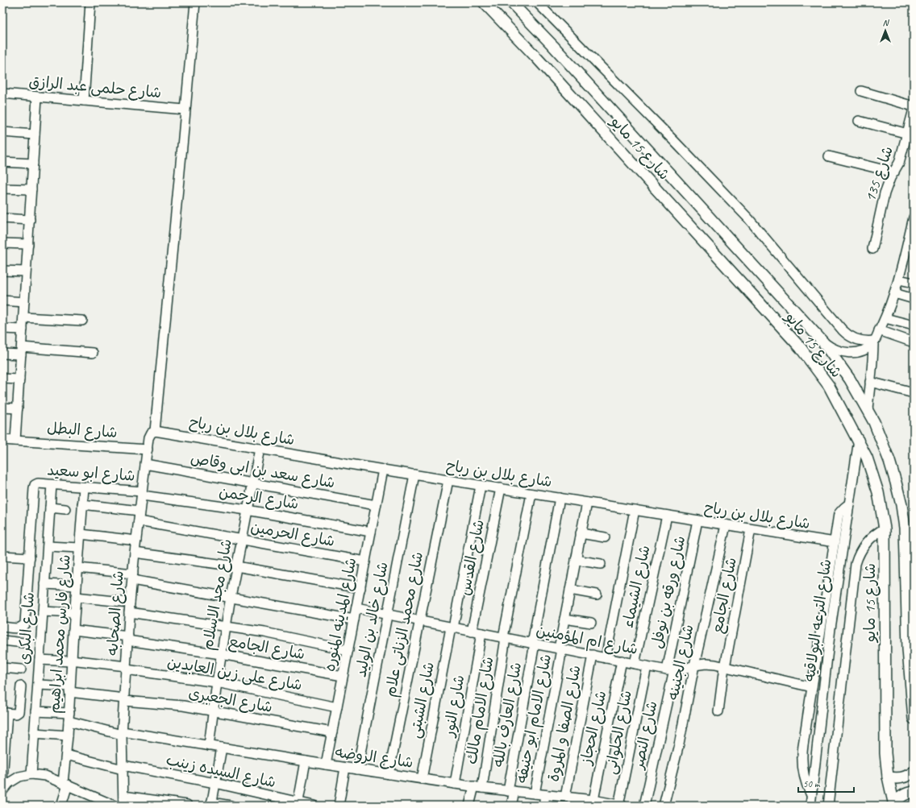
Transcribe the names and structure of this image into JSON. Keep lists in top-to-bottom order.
{
  "streets": {
    "main road": ["شارع 15 مايو"],
    "street": [
      "شارع حلمى عبد الرازق",
      "شارع 135",
      "شارع البطل",
      "شارع بلال بن رباح",
      "شارع سعد بن ابى وقاص",
      "شارع ابو سعيد",
      "شارع الرحمن",
      "شارع الحرمين",
      "شارع القدس",
      "شارع الشيماء",
      "شارع ورقه بن نوفل",
      "شارع مجد الاسلام",
      "شارع الجامع",
      "شارع الصحابه",
      "شارع المدينه المنوره",
      "شارع خالد بن الوليد",
      "شارع الترعه البولاقيه",
      "شارع محمد الزناتى علام",
      "شارع البكرى",
      "شارع فارس محمد ابراهيم",
      "شارع ام المؤمنين",
      "شارع الجنينه",
      "شارع على زين العابدين",
      "شارع الجعبرى",
      "شارع الشبتى",
      "شارع النور",
      "شارع الامام مالك",
      "شارع العارف بالله",
      "شارع الامام ابو حنيفه",
      "شارع الصفا و المروة",
      "شارع الحجاز",
      "شارع الحلوانى",
      "شارع النصر",
      "شارع الروضه",
      "شارع السيده زينب"
    ]
  },
  "crossings": [
    ["شارع 15 مايو", "شارع الترعه البولاقيه"],
    ["شارع البطل", "شارع الصحابه"],
    ["شارع بلال بن رباح", "شارع القدس"],
    ["شارع بلال بن رباح", "شارع الشيماء"],
    ["شارع بلال بن رباح", "شارع ورقه بن نوفل"],
    ["شارع بلال بن رباح", "شارع مجد الاسلام"],
    ["شارع بلال بن رباح", "شارع الجامع"],
    ["شارع بلال بن رباح", "شارع الصحابه"],
    ["شارع بلال بن رباح", "شارع المدينه المنوره"],
    ["شارع بلال بن رباح", "شارع خالد بن الوليد"],
    ["شارع بلال بن رباح", "شارع محمد الزناتى علام"],
    ["شارع بلال بن رباح", "شارع الجنينه"],
    ["شارع بلال بن رباح", "شارع الشبتى"],
    ["شارع بلال بن رباح", "شارع الامام مالك"],
    ["شارع بلال بن رباح", "شارع العارف بالله"],
    ["شارع بلال بن رباح", "شارع الامام ابو حنيفه"],
    ["شارع سعد بن ابى وقاص", "شارع مجد الاسلام"],
    ["شارع سعد بن ابى وقاص", "شارع الصحابه"],
    ["شارع سعد بن ابى وقاص", "شارع المدينه المنوره"],
    ["شارع ابو سعيد", "شارع الرحمن"],
    ["شارع ابو سعيد", "شارع الصحابه"],
    ["شارع ابو سعيد", "شارع البكرى"],
    ["شارع ابو سعيد", "شارع فارس محمد ابراهيم"],
    ["شارع الرحمن", "شارع مجد الاسلام"],
    ["شارع الرحمن", "شارع الصحابه"],
    ["شارع الرحمن", "شارع المدينه المنوره"],
    ["شارع الحرمين", "شارع مجد الاسلام"],
    ["شارع الحرمين", "شارع الصحابه"],
    ["شارع الحرمين", "شارع المدينه المنوره"],
    ["شارع القدس", "شارع ام المؤمنين"],
    ["شارع الشيماء", "شارع ام المؤمنين"],
    ["شارع ورقه بن نوفل", "شارع ام المؤمنين"],
    ["شارع ورقه بن نوفل", "شارع النصر"],
    ["شارع مجد الاسلام", "شارع الجامع"],
    ["شارع مجد الاسلام", "شارع على زين العابدين"],
    ["شارع مجد الاسلام", "شارع الجعبرى"],
    ["شارع مجد الاسلام", "شارع الروضه"],
    ["شارع الجامع", "شارع الصحابه"],
    ["شارع الجامع", "شارع المدينه المنوره"],
    ["شارع الجامع", "شارع فارس محمد ابراهيم"],
    ["شارع الجامع", "شارع ام المؤمنين"],
    ["شارع الصحابه", "شارع على زين العابدين"],
    ["شارع الصحابه", "شارع الجعبرى"],
    ["شارع الصحابه", "شارع الروضه"],
    ["شارع الصحابه", "شارع السيده زينب"],
    ["شارع المدينه المنوره", "شارع ام المؤمنين"],
    ["شارع المدينه المنوره", "شارع على زين العابدين"],
    ["شارع المدينه المنوره", "شارع الجعبرى"],
    ["شارع المدينه المنوره", "شارع الروضه"],
    ["شارع خالد بن الوليد", "شارع ام المؤمنين"],
    ["شارع خالد بن الوليد", "شارع الروضه"],
    ["شارع محمد الزناتى علام", "شارع ام المؤمنين"],
    ["شارع محمد الزناتى علام", "شارع الروضه"],
    ["شارع البكرى", "شارع على زين العابدين"],
    ["شارع البكرى", "شارع الجعبرى"],
    ["شارع البكرى", "شارع الروضه"],
    ["شارع فارس محمد ابراهيم", "شارع على زين العابدين"],
    ["شارع فارس محمد ابراهيم", "شارع الجعبرى"],
    ["شارع فارس محمد ابراهيم", "شارع الروضه"],
    ["شارع فارس محمد ابراهيم", "شارع السيده زينب"],
    ["شارع ام المؤمنين", "شارع الجنينه"],
    ["شارع ام المؤمنين", "شارع الشبتى"],
    ["شارع ام المؤمنين", "شارع النور"],
    ["شارع ام المؤمنين", "شارع الامام مالك"],
    ["شارع ام المؤمنين", "شارع العارف بالله"],
    ["شارع ام المؤمنين", "شارع الامام ابو حنيفه"],
    ["شارع ام المؤمنين", "شارع الصفا و المروة"],
    ["شارع ام المؤمنين", "شارع الحجاز"],
    ["شارع ام المؤمنين", "شارع الحلوانى"],
    ["شارع ام المؤمنين", "شارع النصر"],
    ["شارع الشبتى", "شارع الروضه"],
    ["شارع النور", "شارع الروضه"],
    ["شارع الامام مالك", "شارع الروضه"],
    ["شارع العارف بالله", "شارع الروضه"],
    ["شارع الامام ابو حنيفه", "شارع الروضه"],
    ["شارع الصفا و المروة", "شارع الروضه"],
    ["شارع الحجاز", "شارع الروضه"],
    ["شارع الحلوانى", "شارع الروضه"]
  ],
  "scale_bar": "50 m",
  "north": "top"
}
